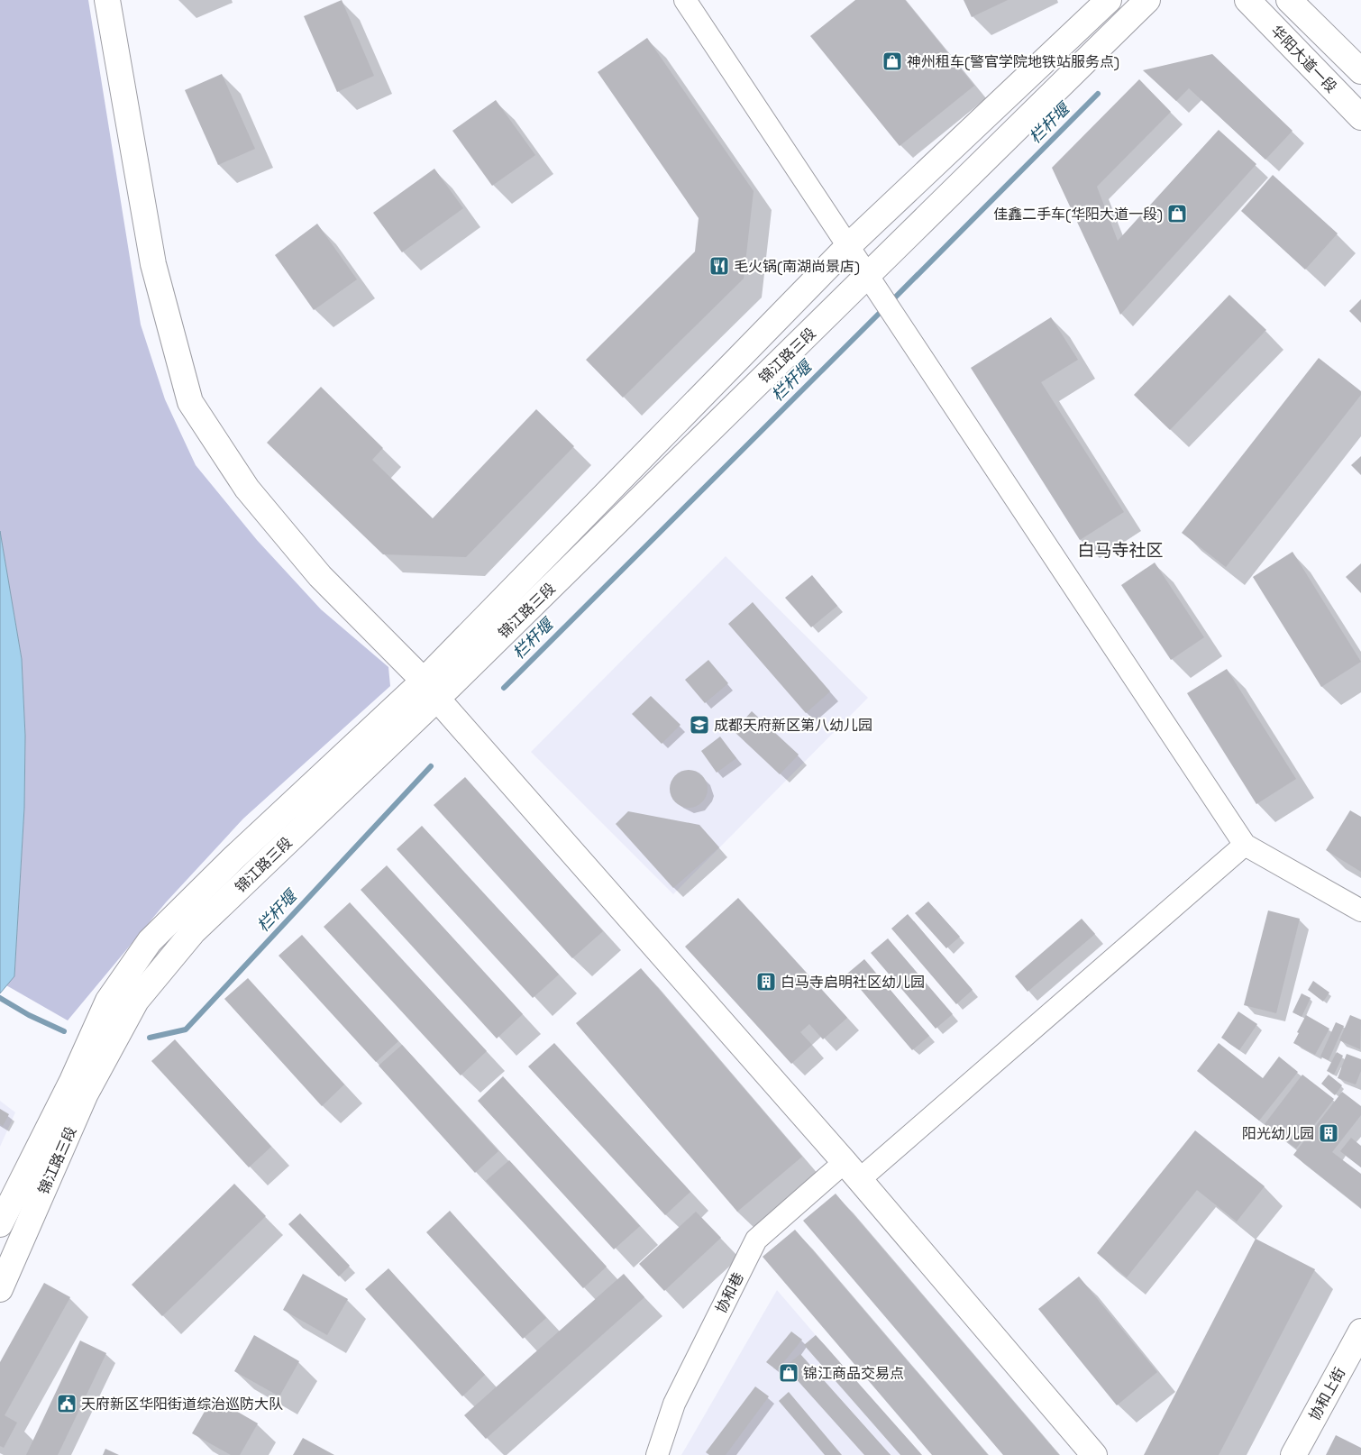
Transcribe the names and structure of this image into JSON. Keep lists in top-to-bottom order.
{
  "streets": {
    "main road": ["华阳大道一段", "锦江路三段", "协和上街"],
    "street": ["协和巷"]
  },
  "districts": ["白马寺社区"],
  "water": ["栏杆堰"],
  "places": {
    "shop": ["神州租车(警官学院地铁站服务点)", "佳鑫二手车(华阳大道一段)", "锦江商品交易点"],
    "restaurant": ["毛火锅(南湖尚景店)"],
    "school or university": ["成都天府新区第八幼儿园"],
    "building": ["白马寺启明社区幼儿园", "阳光幼儿园"],
    "public building": ["天府新区华阳街道综治巡防大队"]
  }
}
